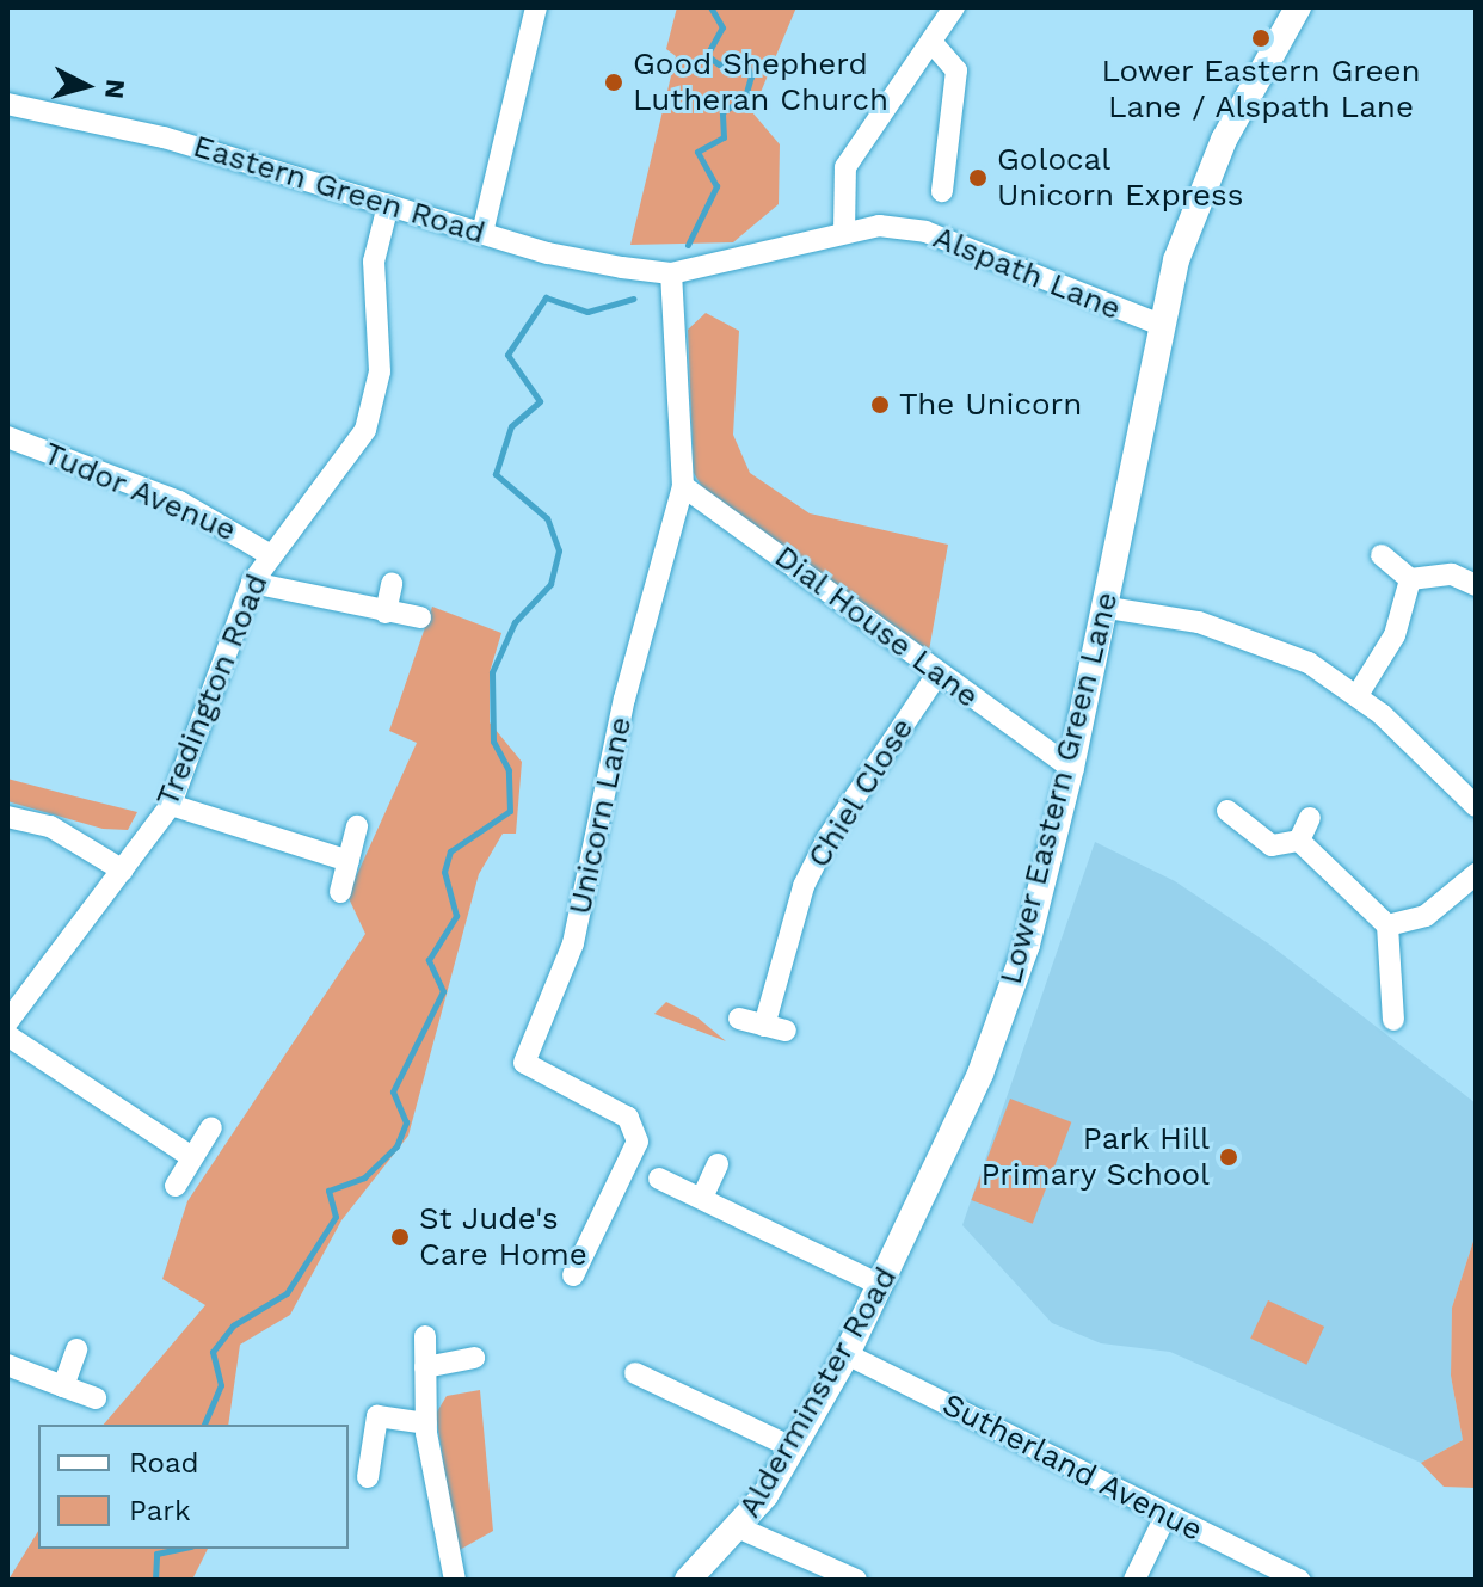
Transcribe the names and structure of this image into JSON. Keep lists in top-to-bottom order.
{
  "streets": {
    "street": [
      "Eastern Green Road",
      "Alspath Lane",
      "Tudor Avenue",
      "Dial House Lane",
      "Tredington Road",
      "Lower Eastern Green Lane",
      "Chiel Close",
      "Unicorn Lane",
      "Alderminster Road",
      "Sutherland Avenue"
    ]
  },
  "crossings": [
    ["Eastern Green Road", "Alspath Lane"],
    ["Eastern Green Road", "Tredington Road"],
    ["Eastern Green Road", "Unicorn Lane"],
    ["Alspath Lane", "Lower Eastern Green Lane"],
    ["Alspath Lane", "Unicorn Lane"],
    ["Tudor Avenue", "Tredington Road"],
    ["Dial House Lane", "Lower Eastern Green Lane"],
    ["Dial House Lane", "Chiel Close"],
    ["Dial House Lane", "Unicorn Lane"],
    ["Lower Eastern Green Lane", "Alderminster Road"],
    ["Alderminster Road", "Sutherland Avenue"]
  ],
  "places": [
    "Lower Eastern Green Lane / Alspath Lane",
    "Good Shepherd Lutheran Church",
    "Golocal Unicorn Express",
    "The Unicorn",
    "Park Hill Primary School",
    "St Jude's Care Home"
  ],
  "legend": ["Road", "Park"],
  "north": "right"
}
